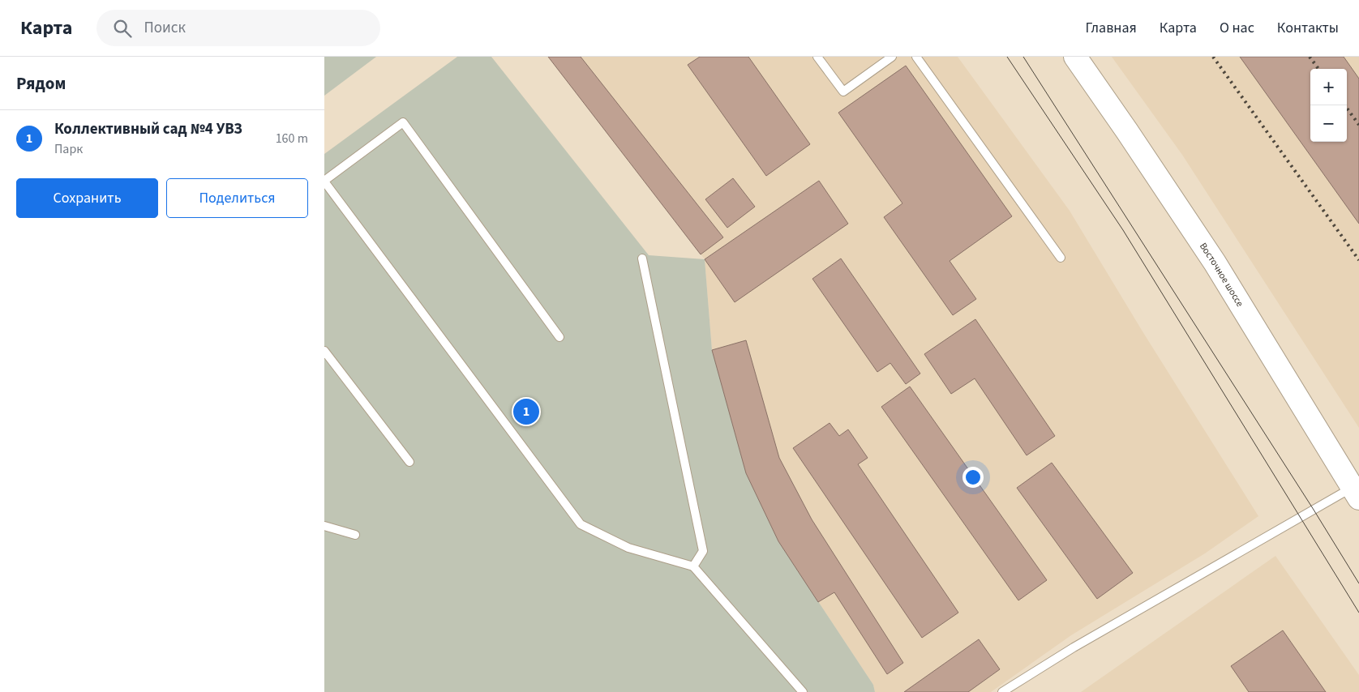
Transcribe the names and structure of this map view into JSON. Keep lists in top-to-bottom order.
{
  "streets": {
    "main road": ["Восточное шоссе"]
  },
  "page": {
    "header": "Карта",
    "search": "Поиск",
    "nav": [
      "Главная",
      "Карта",
      "О нас",
      "Контакты"
    ],
    "heading": "Рядом",
    "map_buttons": ["+", "−"],
    "list": [
      {
        "mark": "1",
        "name": "Коллективный сад №4 УВЗ",
        "note": "Парк",
        "value": "160 m"
      }
    ],
    "buttons": ["Сохранить", "Поделиться"],
    "pins": "1"
  }
}
